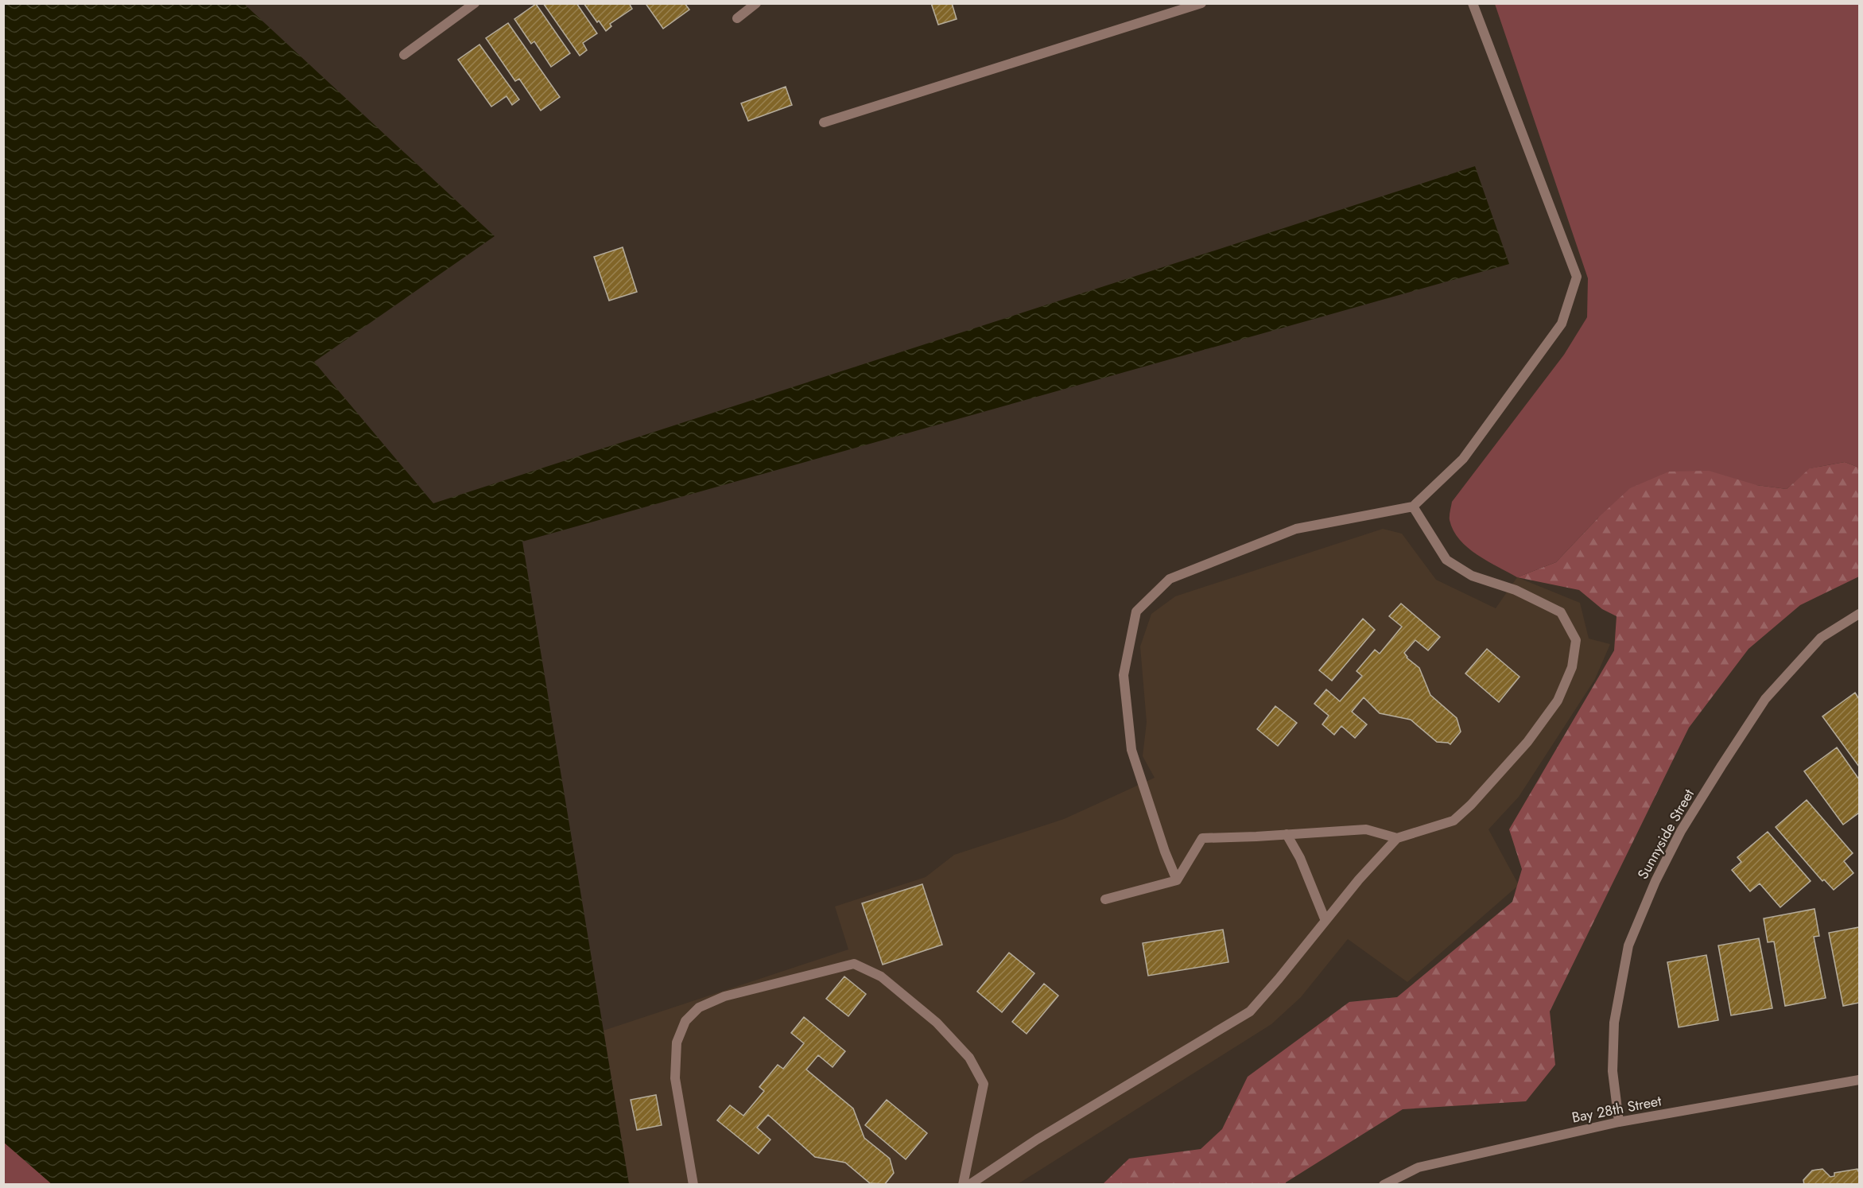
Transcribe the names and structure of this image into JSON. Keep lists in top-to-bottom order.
{
  "streets": {
    "street": ["Sunnyside Street", "Bay 28th Street"]
  },
  "crossings": [
    ["Sunnyside Street", "Bay 28th Street"]
  ]
}
